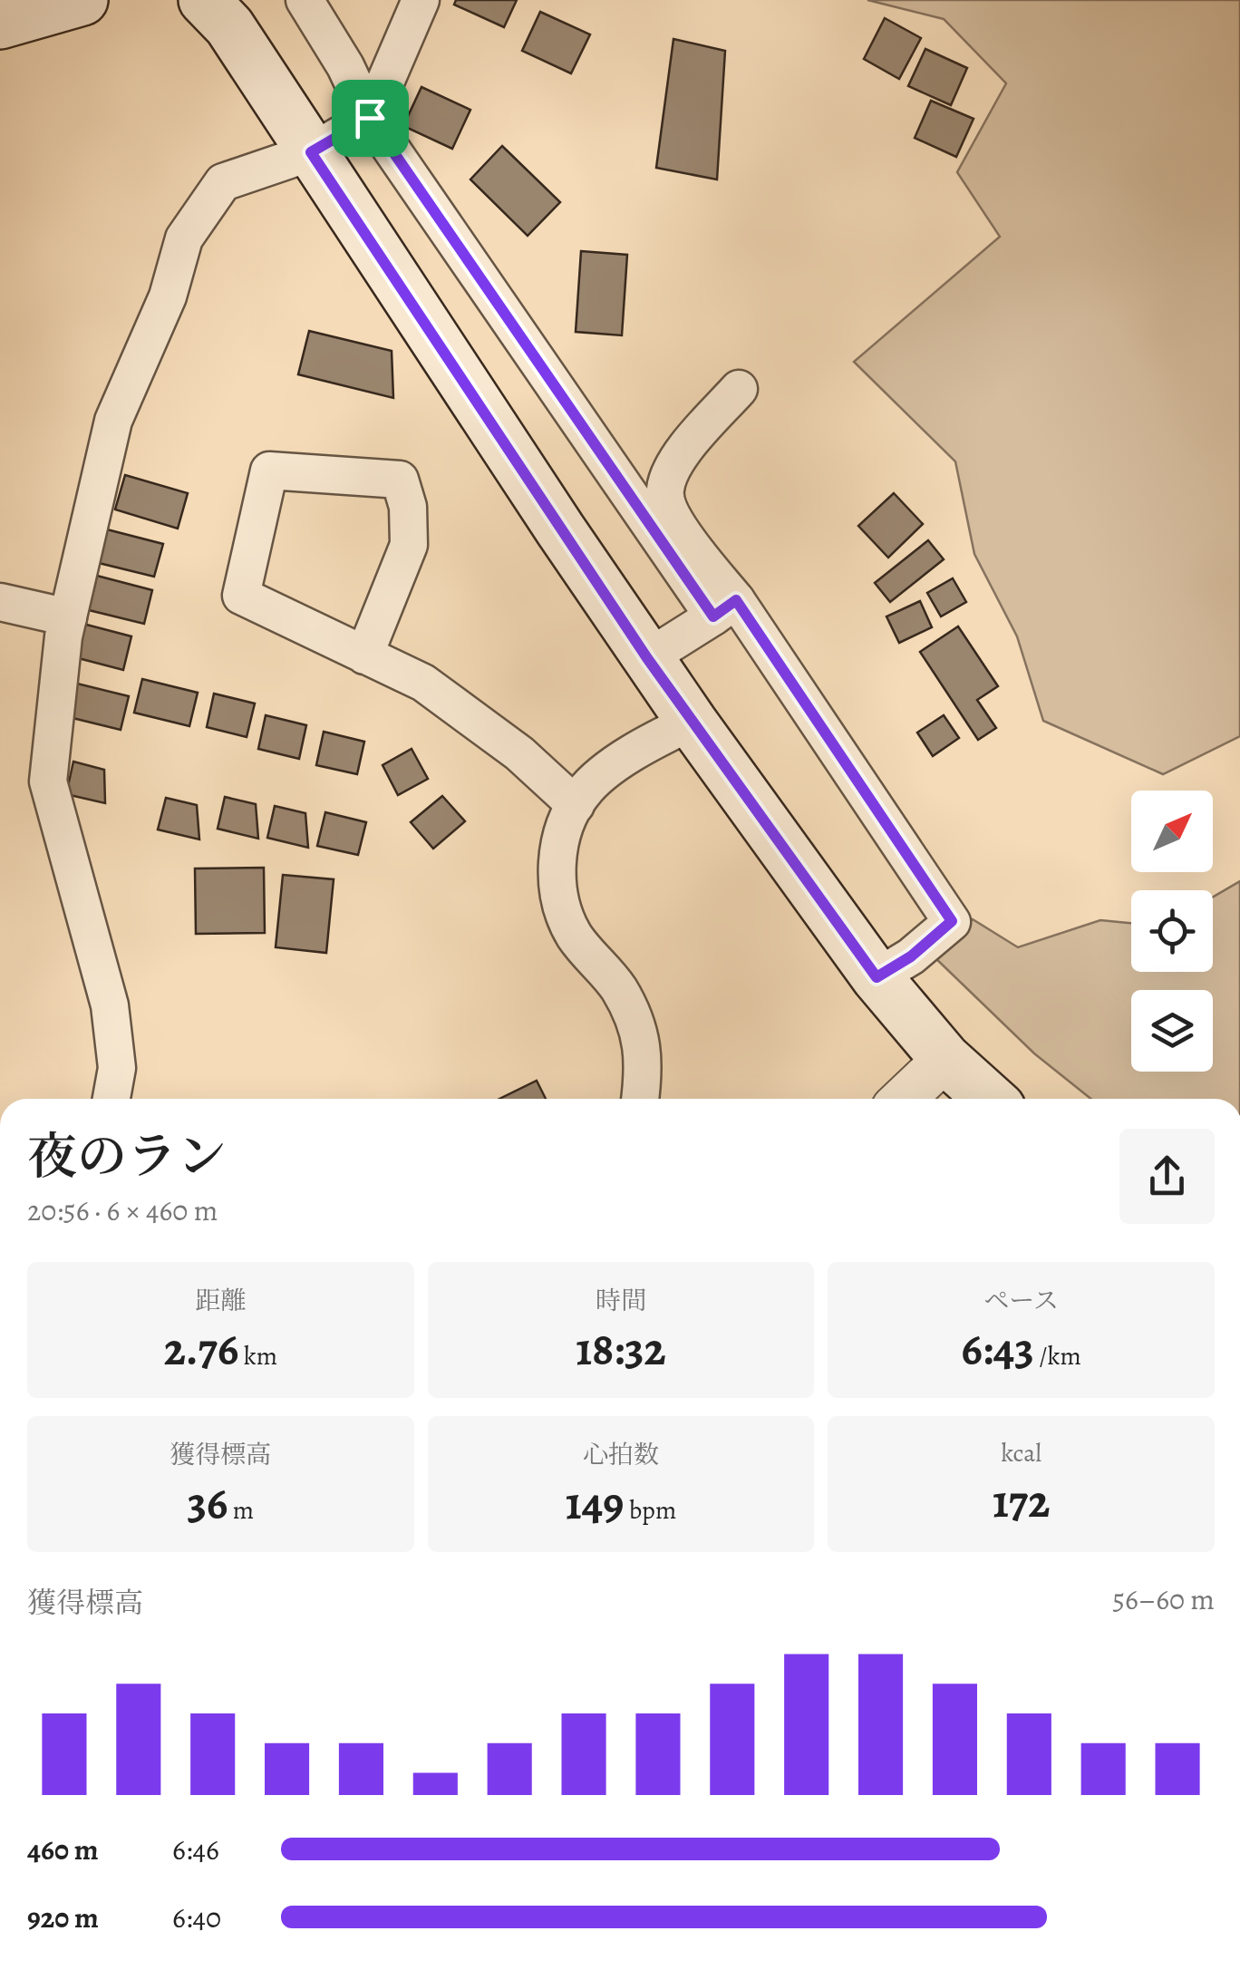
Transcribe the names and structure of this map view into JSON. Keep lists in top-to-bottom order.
{
  "north": "top right",
  "page": {
    "heading": ["夜のラン", "20:56 · 6 × 460 m"],
    "stats": [
      ["距離", "2.76 km"],
      ["時間", "18:32"],
      ["ペース", "6:43 /km"],
      ["獲得標高", "36 m"],
      ["心拍数", "149 bpm"],
      ["kcal", "172"]
    ],
    "chart": ["獲得標高", "56–60 m"],
    "list": [
      {
        "name": "460 m",
        "note": "6:46"
      },
      {
        "name": "920 m",
        "note": "6:40"
      }
    ]
  }
}
